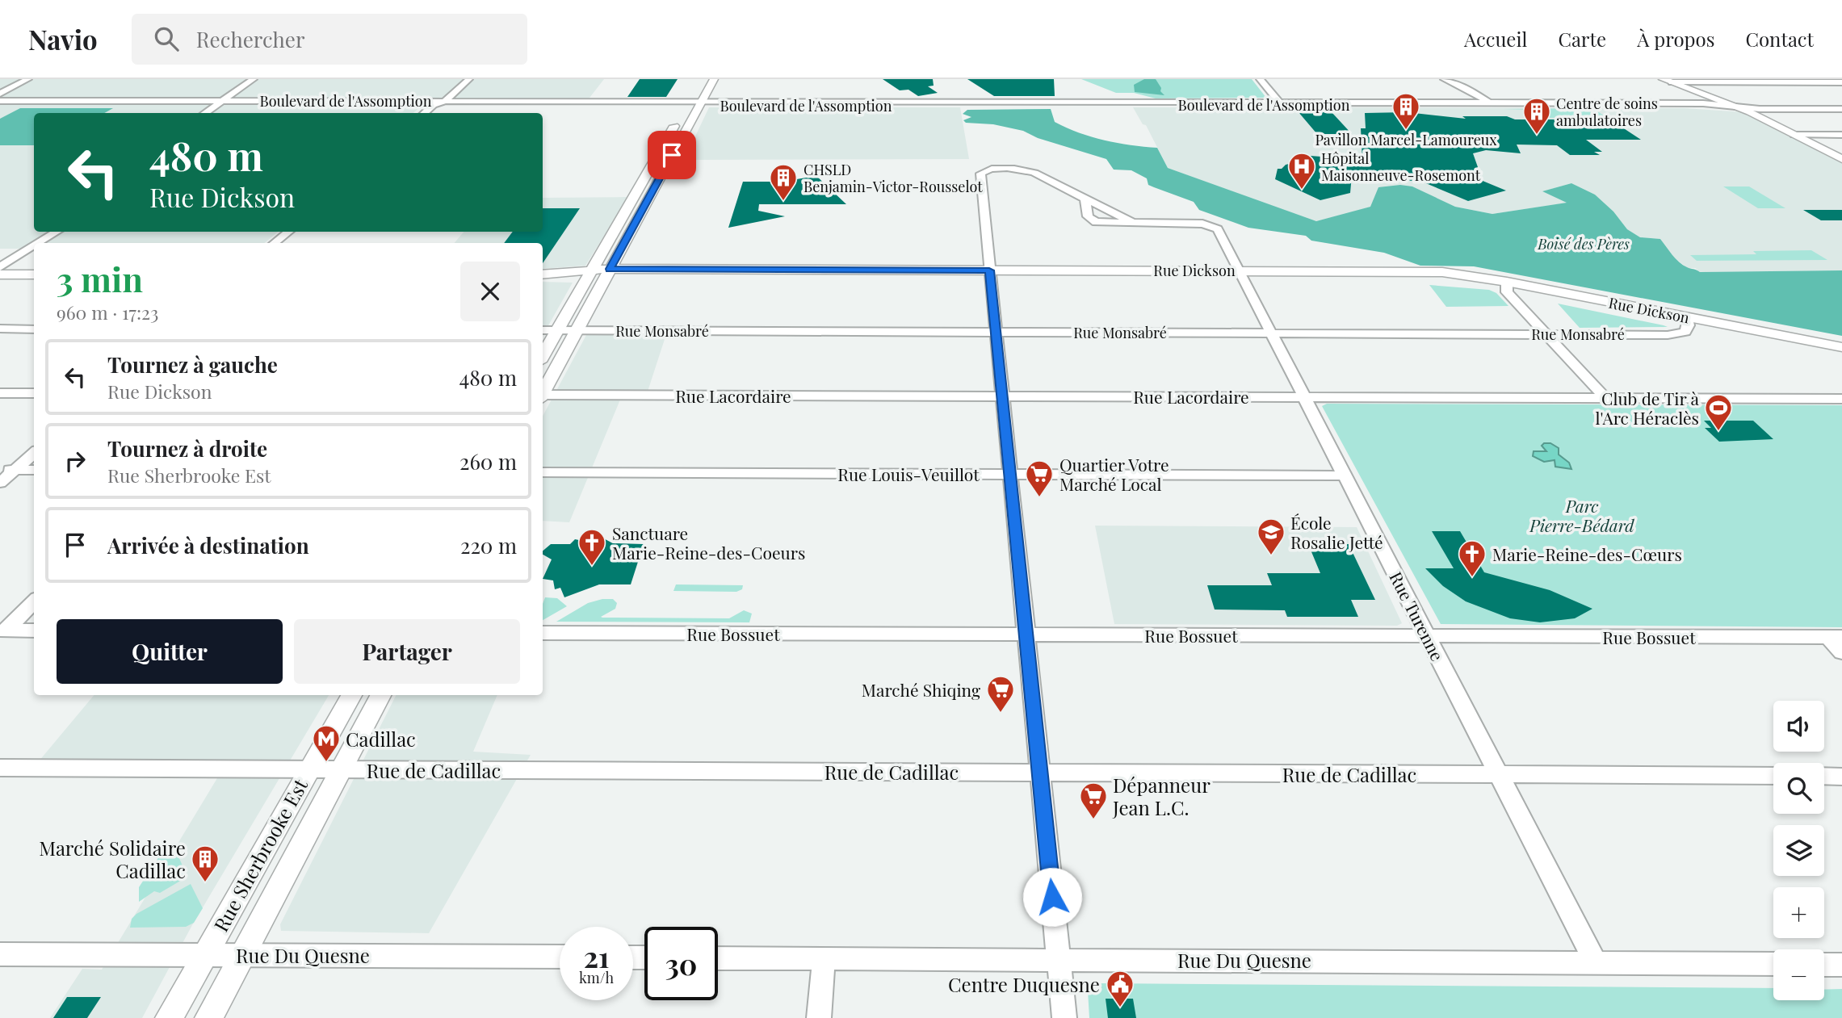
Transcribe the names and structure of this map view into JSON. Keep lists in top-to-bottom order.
{
  "streets": {
    "main road": ["Rue Dickson", "Rue Sherbrooke Est"],
    "street": [
      "Boulevard de l'Assomption",
      "Rue Monsabré",
      "Rue Lacordaire",
      "Rue Louis-Veuillot",
      "Rue Turenne",
      "Rue Bossuet",
      "Rue de Cadillac",
      "Rue Du Quesne"
    ]
  },
  "crossings": [
    ["Rue Dickson", "Rue Monsabré"],
    ["Rue Dickson", "Rue Turenne"],
    ["Rue Monsabré", "Rue Turenne"],
    ["Rue Lacordaire", "Rue Turenne"],
    ["Rue Louis-Veuillot", "Rue Turenne"],
    ["Rue Turenne", "Rue Bossuet"],
    ["Rue Turenne", "Rue de Cadillac"],
    ["Rue Turenne", "Rue Du Quesne"],
    ["Rue de Cadillac", "Rue Sherbrooke Est"],
    ["Rue Sherbrooke Est", "Rue Du Quesne"]
  ],
  "parks": ["Boisé des Pères", "Parc Pierre-Bédard"],
  "places": {
    "building": [
      "Pavillon Marcel-Lamoureux",
      "Centre de soins ambulatoires",
      "CHSLD Benjamin-Victor-Rousselot",
      "Marché Solidaire Cadillac"
    ],
    "hospital": ["Hôpital Maisonneuve-Rosemont"],
    "sports": ["Club de Tir à l'Arc Héraclès"],
    "supermarket": ["Quartier Votre Marché Local", "Marché Shiqing", "Dépanneur Jean L.C."],
    "school or university": ["École Rosalie Jetté"],
    "church": ["Sanctuare Marie-Reine-des-Coeurs", "Marie-Reine-des-Cœurs"],
    "metro station": ["Cadillac"],
    "public building": ["Centre Duquesne"]
  },
  "page": {
    "header": "Navio",
    "search": "Rechercher",
    "nav": [
      "Accueil",
      "Carte",
      "À propos",
      "Contact"
    ],
    "turn": ["480 m", "Rue Dickson"],
    "heading": ["3 min", "960 m · 17:23"],
    "list": [
      {
        "name": "Tournez à gauche",
        "note": "Rue Dickson",
        "value": "480 m"
      },
      {
        "name": "Tournez à droite",
        "note": "Rue Sherbrooke Est",
        "value": "260 m"
      },
      {
        "name": "Arrivée à destination",
        "value": "220 m"
      }
    ],
    "buttons": ["Quitter", "Partager"],
    "map_buttons": ["+", "−"],
    "speed": "21 km/h",
    "limit": "30"
  }
}
